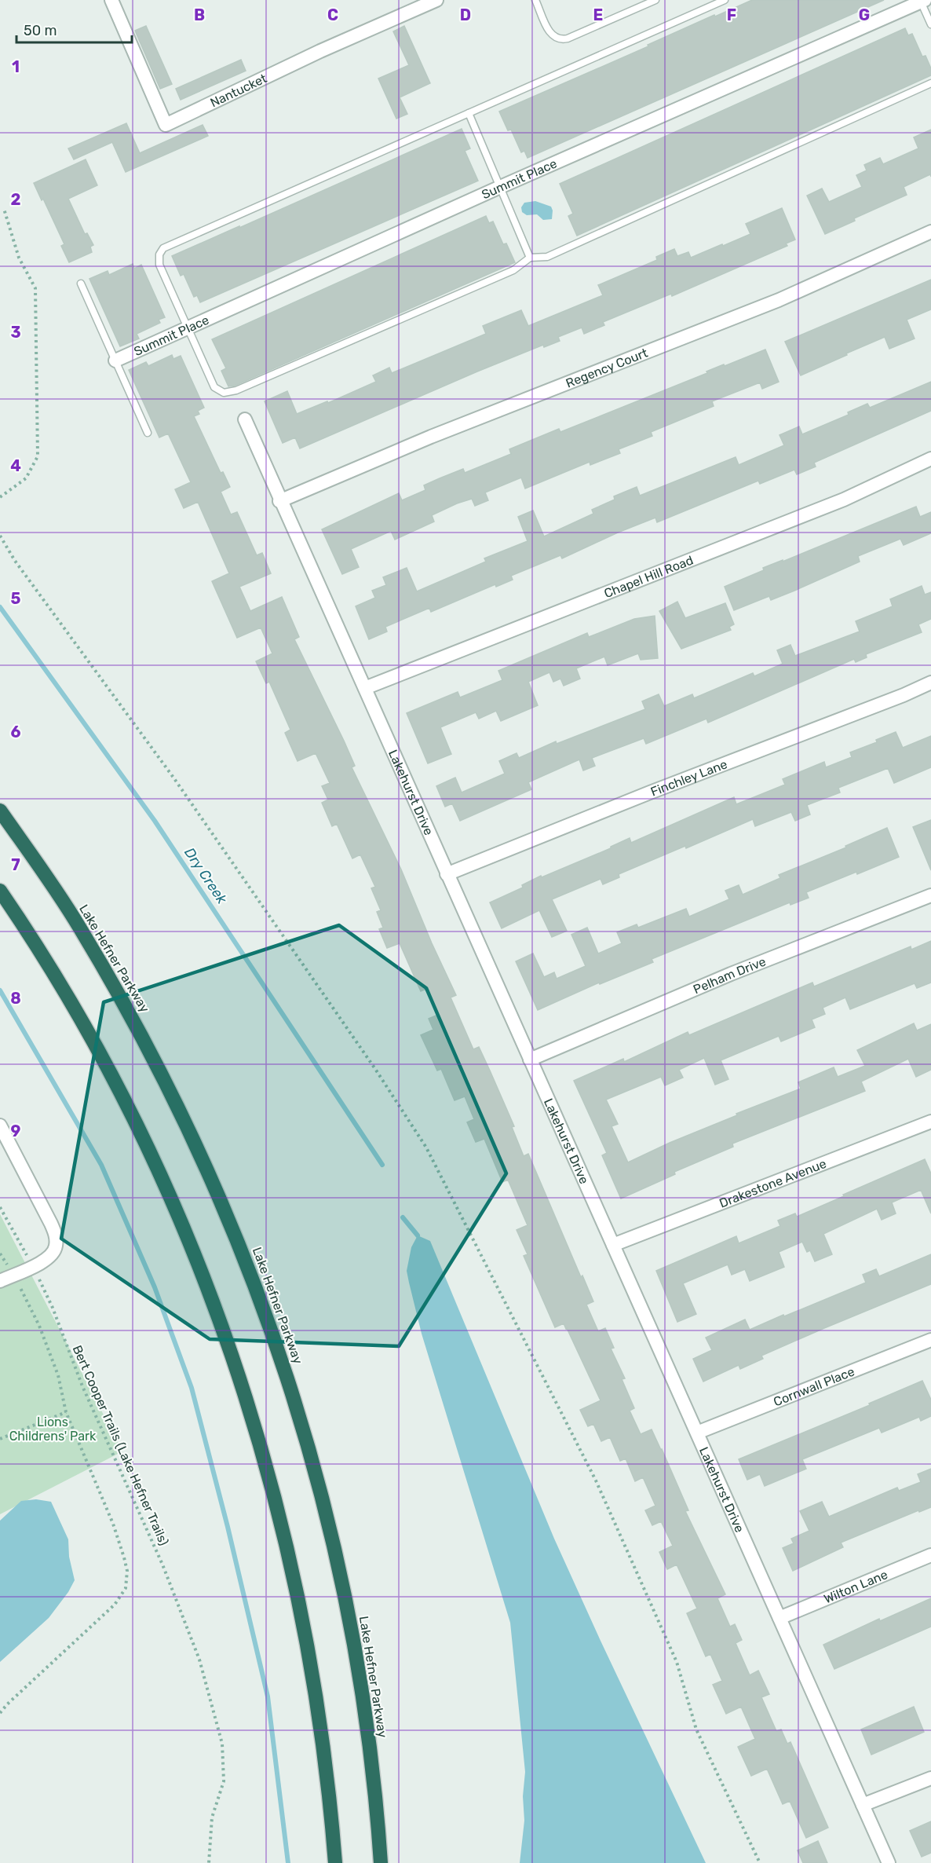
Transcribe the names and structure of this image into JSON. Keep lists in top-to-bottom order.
{
  "streets": {
    "highway": ["Lake Hefner Parkway"],
    "street": [
      "Nantucket",
      "Summit Place",
      "Regency Court",
      "Chapel Hill Road",
      "Finchley Lane",
      "Lakehurst Drive",
      "Pelham Drive",
      "Drakestone Avenue",
      "Cornwall Place",
      "Wilton Lane"
    ],
    "path": ["Bert Cooper Trails (Lake Hefner Trails)"]
  },
  "crossings": [
    ["Regency Court", "Lakehurst Drive"],
    ["Chapel Hill Road", "Lakehurst Drive"],
    ["Finchley Lane", "Lakehurst Drive"],
    ["Lakehurst Drive", "Pelham Drive"],
    ["Lakehurst Drive", "Drakestone Avenue"],
    ["Lakehurst Drive", "Cornwall Place"],
    ["Lakehurst Drive", "Wilton Lane"]
  ],
  "water": ["Dry Creek"],
  "parks": ["Lions Childrens' Park"],
  "scale_bar": "50 m",
  "grid": {
    "columns": [
      "B",
      "C",
      "D",
      "E",
      "F",
      "G"
    ],
    "rows": [
      "1",
      "2",
      "3",
      "4",
      "5",
      "6",
      "7",
      "8",
      "9"
    ]
  }
}
